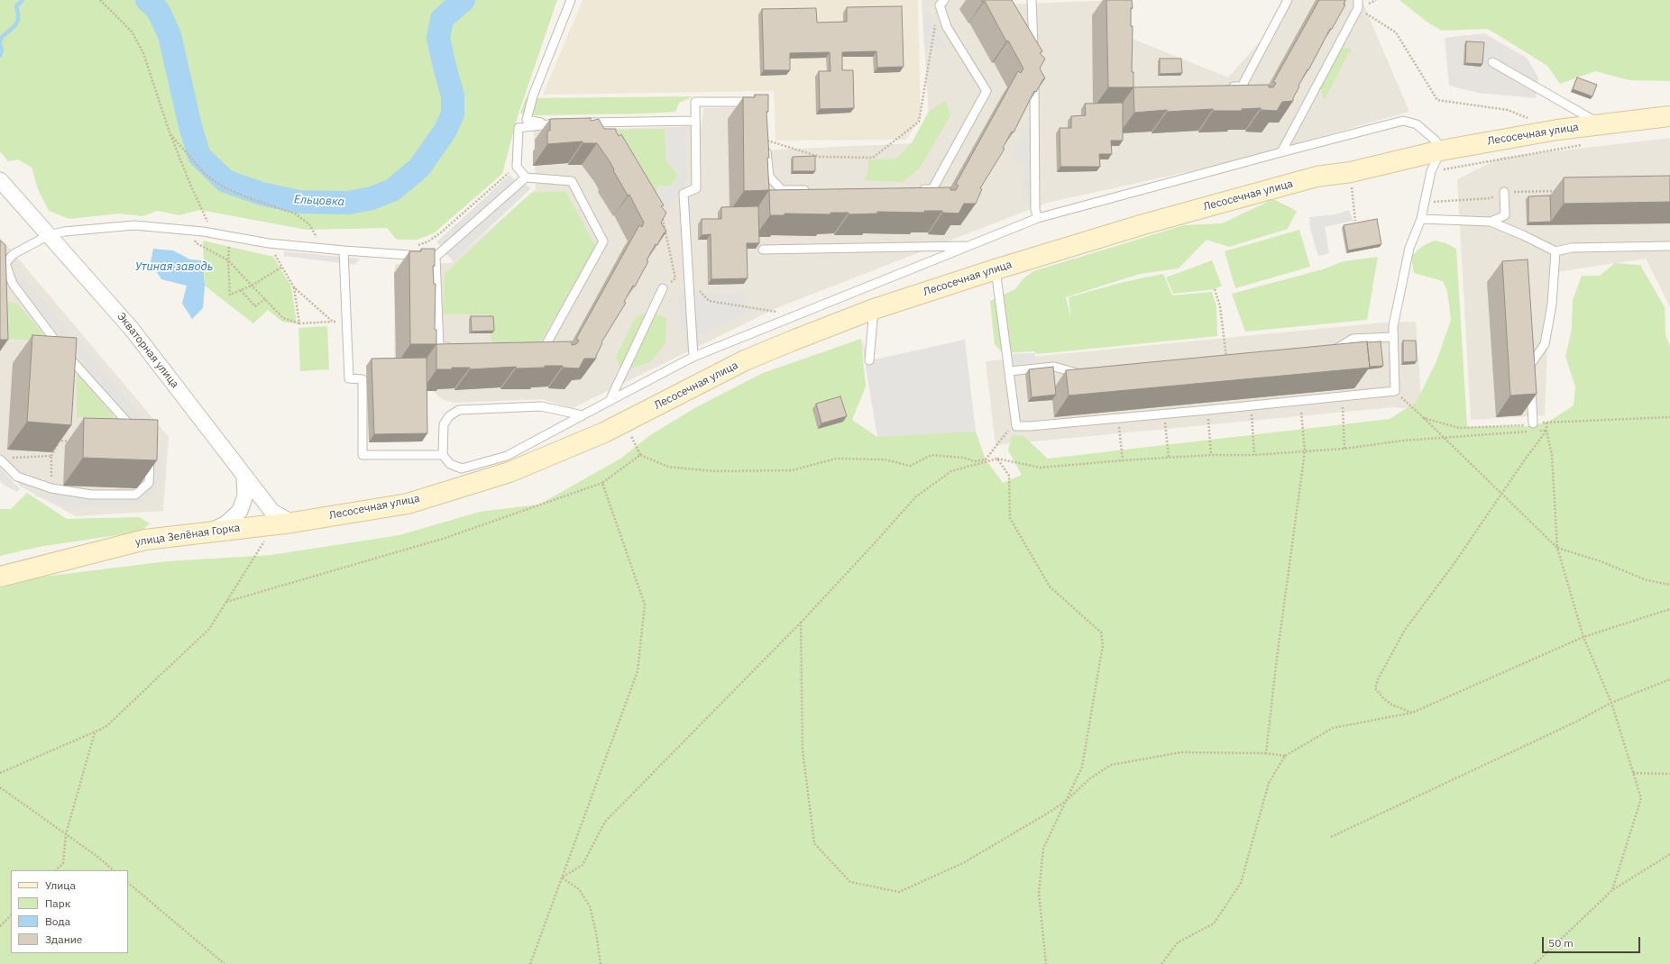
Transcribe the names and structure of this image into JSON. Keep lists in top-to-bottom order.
{
  "streets": {
    "street": ["Лесосечная улица", "Экваторная улица", "улица Зелёная Горка"]
  },
  "crossings": [
    ["Лесосечная улица", "Экваторная улица"],
    ["Лесосечная улица", "улица Зелёная Горка"],
    ["Экваторная улица", "улица Зелёная Горка"]
  ],
  "water": ["Ельцовка", "Утиная заводь"],
  "legend": [
    "Улица",
    "Парк",
    "Вода",
    "Здание"
  ],
  "scale_bar": "50 m"
}
